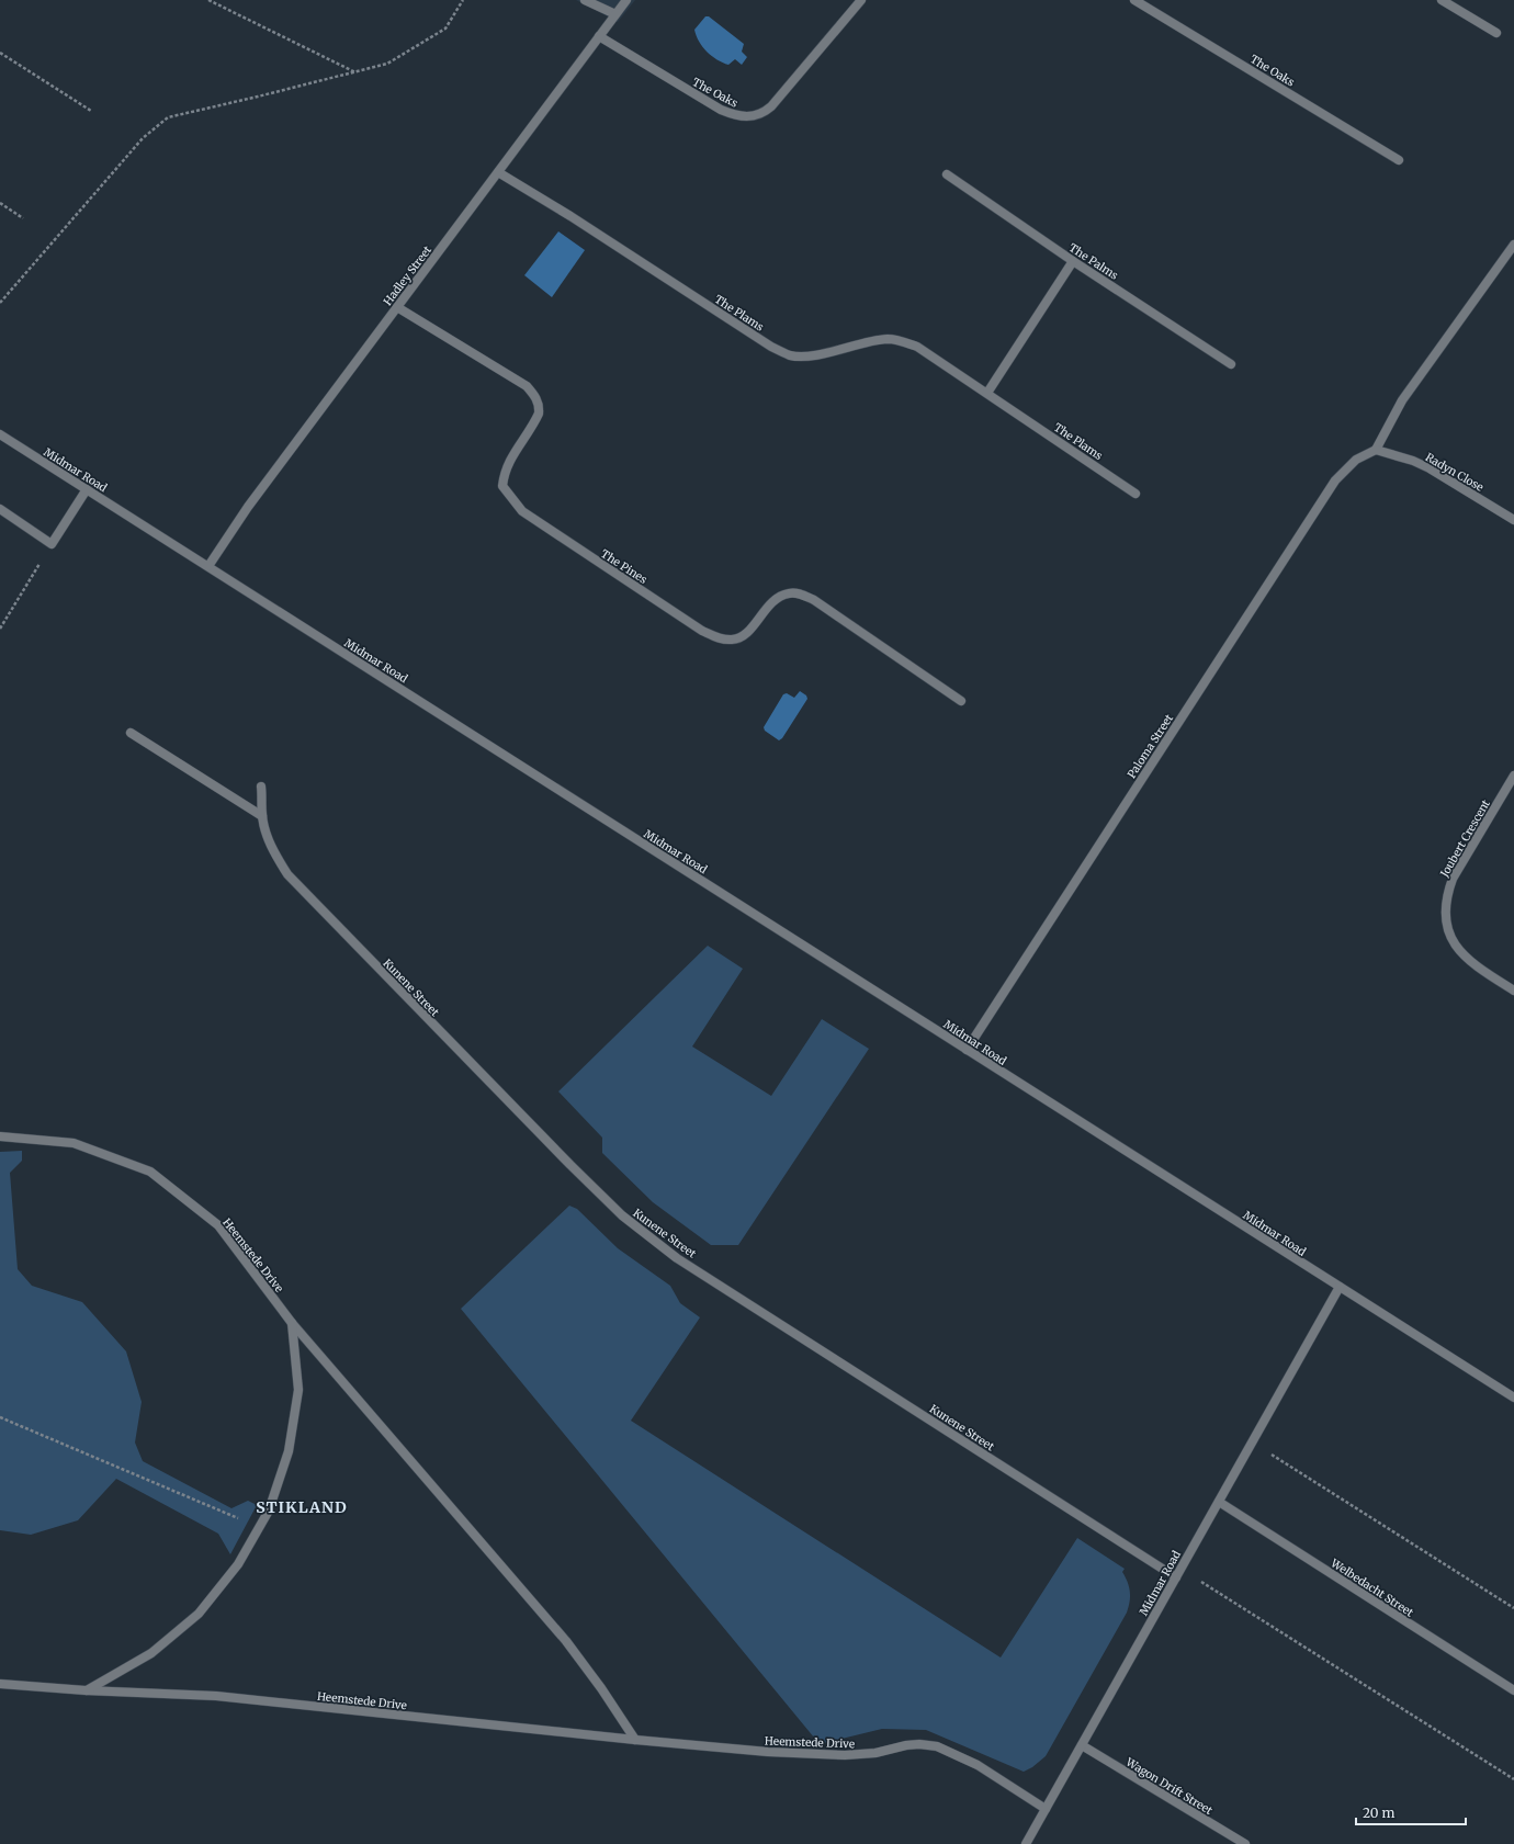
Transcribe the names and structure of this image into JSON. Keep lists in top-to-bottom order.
{
  "streets": {
    "street": [
      "The Oaks",
      "The Palms",
      "Hadley Street",
      "The Plams",
      "Midmar Road",
      "Radyn Close",
      "The Pines",
      "Paloma Street",
      "Joubert Crescent",
      "Kunene Street",
      "Heemstede Drive",
      "Welbedacht Street",
      "Wagon Drift Street"
    ]
  },
  "crossings": [
    ["The Oaks", "Hadley Street"],
    ["Hadley Street", "The Plams"],
    ["Hadley Street", "Midmar Road"],
    ["Hadley Street", "The Pines"],
    ["Midmar Road", "Paloma Street"],
    ["Midmar Road", "Kunene Street"],
    ["Midmar Road", "Heemstede Drive"],
    ["Midmar Road", "Welbedacht Street"],
    ["Midmar Road", "Wagon Drift Street"],
    ["Radyn Close", "Paloma Street"]
  ],
  "districts": ["STIKLAND"],
  "scale_bar": "20 m"
}
